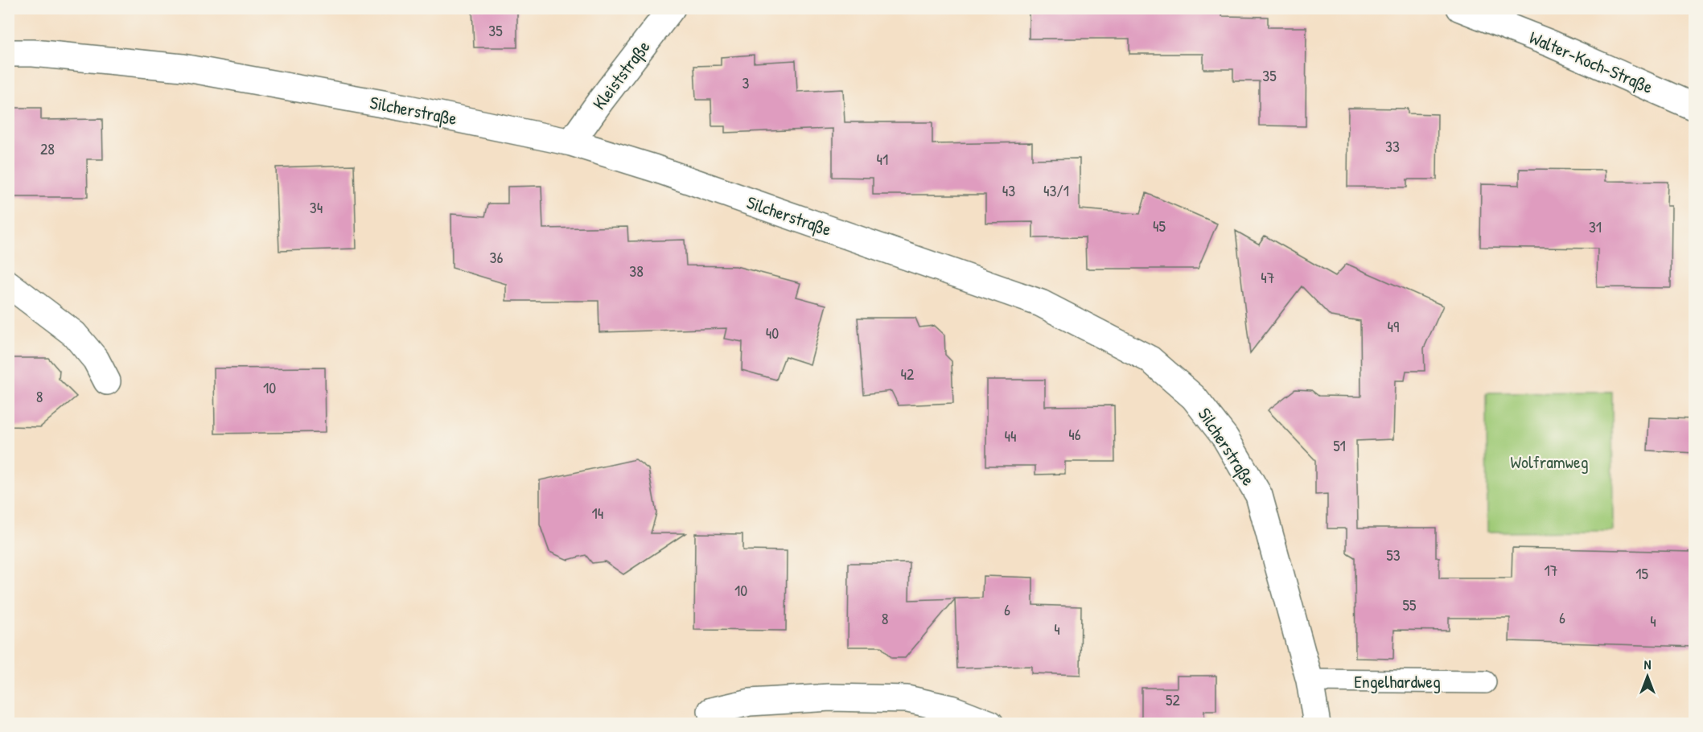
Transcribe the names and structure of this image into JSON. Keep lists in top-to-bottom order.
{
  "streets": {
    "street": ["Walter-Koch-Straße", "Kleiststraße", "Silcherstraße"],
    "lane": ["Engelhardweg"]
  },
  "crossings": [
    ["Kleiststraße", "Silcherstraße"],
    ["Silcherstraße", "Engelhardweg"]
  ],
  "parks": ["Wolframweg"],
  "house_numbers": [
    "35",
    "35",
    "3",
    "33",
    "28",
    "41",
    "43",
    "43/1",
    "34",
    "45",
    "31",
    "36",
    "38",
    "47",
    "49",
    "40",
    "42",
    "10",
    "8",
    "46",
    "44",
    "51",
    "14",
    "53",
    "17",
    "15",
    "10",
    "55",
    "6",
    "6",
    "8",
    "4",
    "4",
    "52"
  ],
  "north": "top"
}
